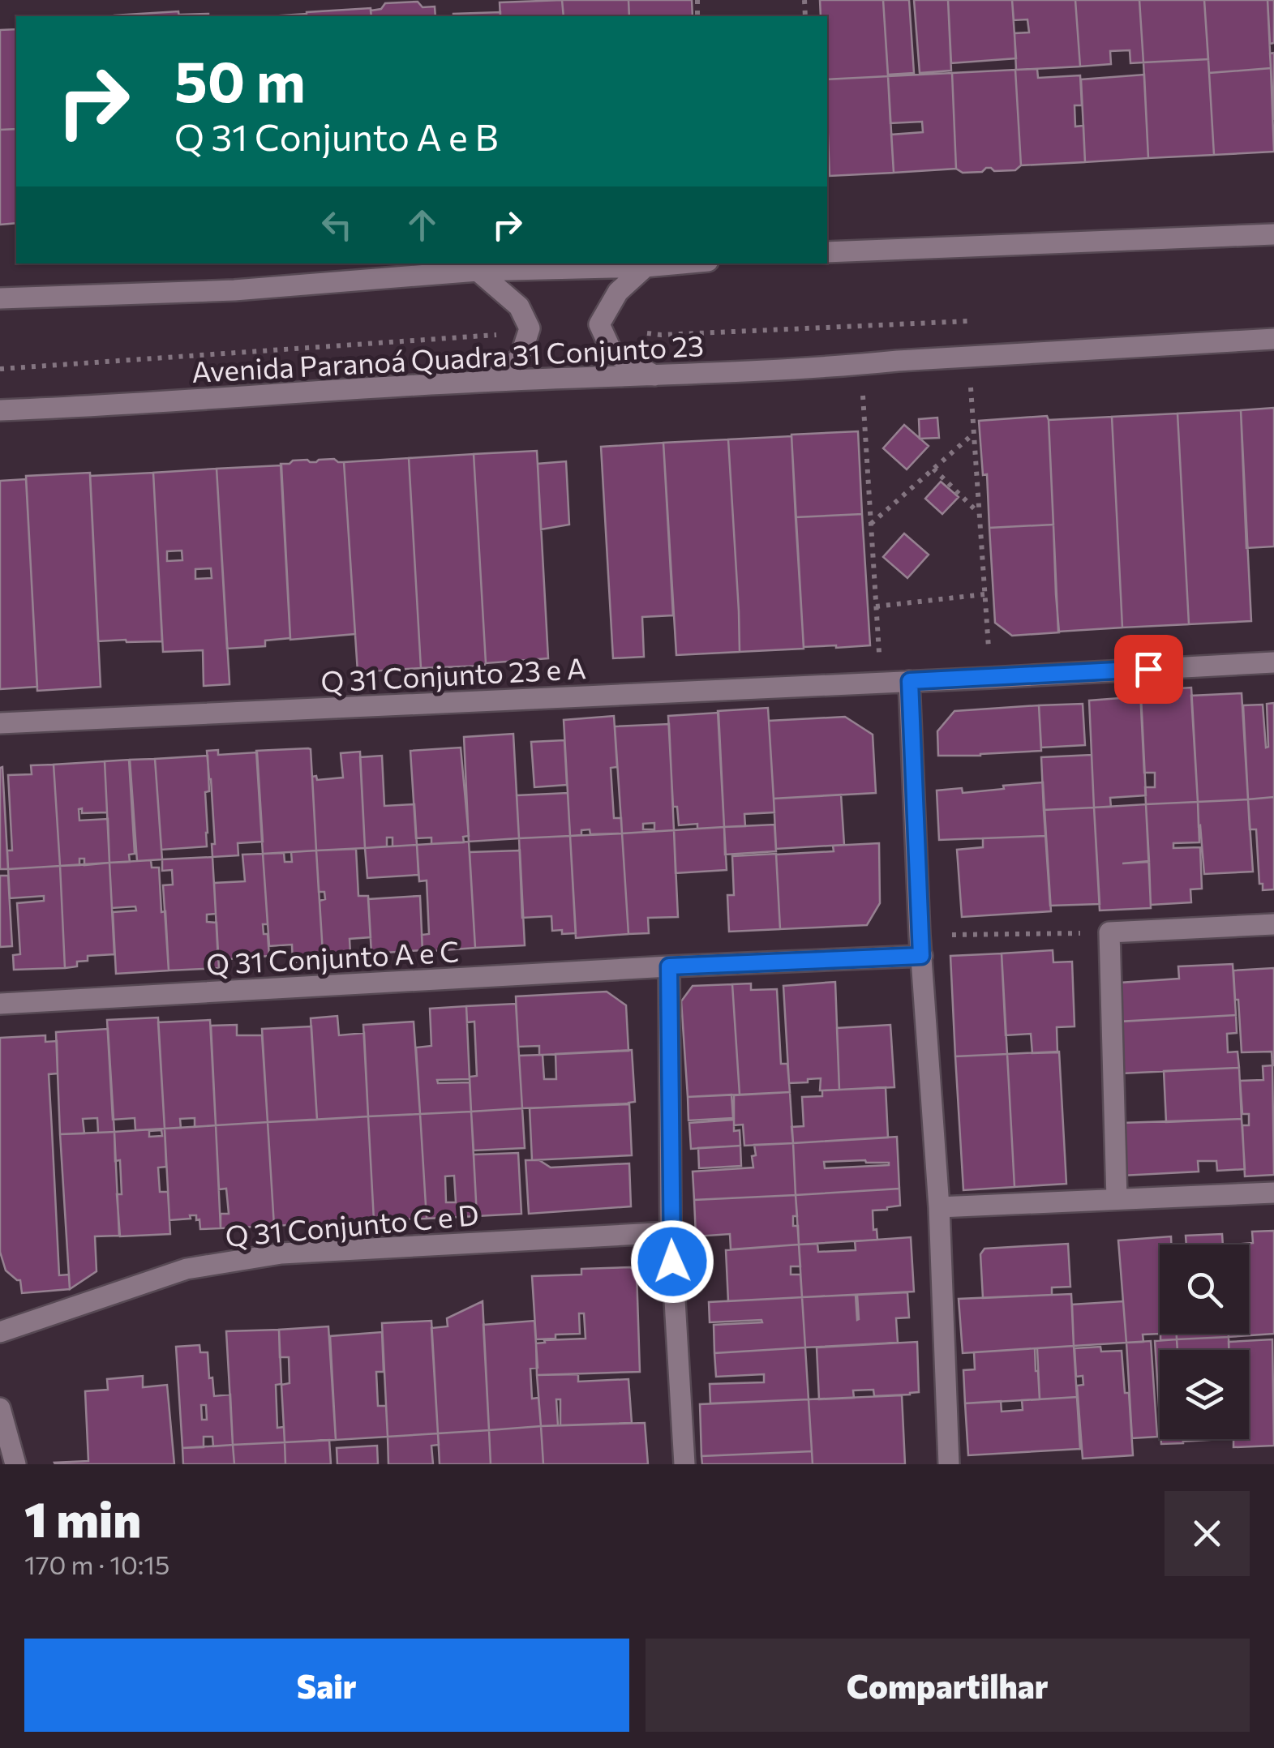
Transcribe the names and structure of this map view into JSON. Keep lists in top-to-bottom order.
{
  "streets": {
    "street": [
      "Avenida Paranoá Quadra 31 Conjunto 23",
      "Q 31 Conjunto 23 e A",
      "Q 31 Conjunto A e C",
      "Q 31 Conjunto C e D"
    ]
  },
  "page": {
    "turn": ["50 m", "Q 31 Conjunto A e B"],
    "heading": ["1 min", "170 m · 10:15"],
    "buttons": ["Sair", "Compartilhar"]
  }
}
